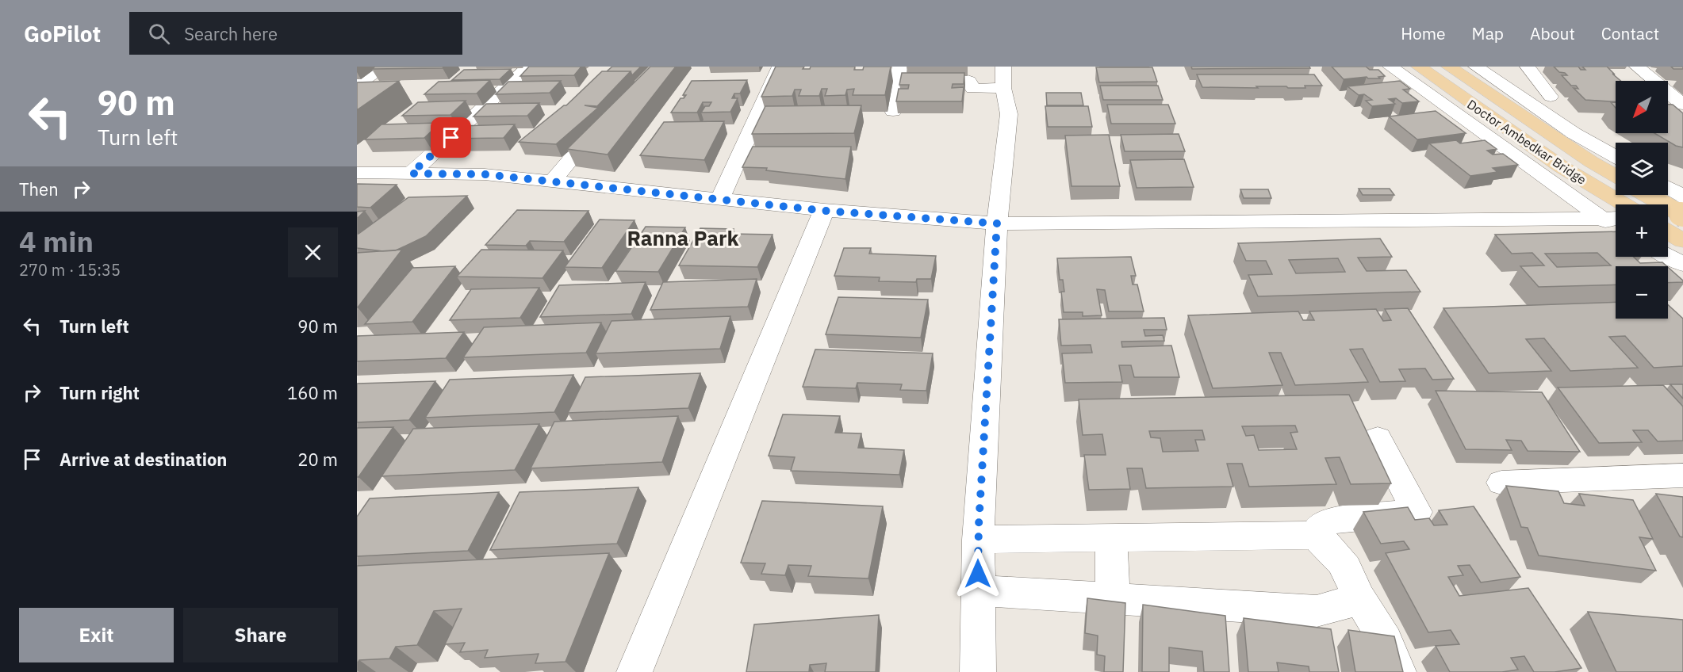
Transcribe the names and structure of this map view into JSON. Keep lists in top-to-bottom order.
{
  "streets": {
    "main road": ["Doctor Ambedkar Bridge"]
  },
  "districts": ["Ranna Park"],
  "north": "bottom left",
  "page": {
    "header": "GoPilot",
    "search": "Search here",
    "nav": [
      "Home",
      "Map",
      "About",
      "Contact"
    ],
    "turn": ["90 m", "Turn left"],
    "map_buttons": ["+", "−"],
    "then": "Then",
    "heading": ["4 min", "270 m · 15:35"],
    "list": [
      {
        "name": "Turn left",
        "value": "90 m"
      },
      {
        "name": "Turn right",
        "value": "160 m"
      },
      {
        "name": "Arrive at destination",
        "value": "20 m"
      }
    ],
    "buttons": ["Exit", "Share"]
  }
}
